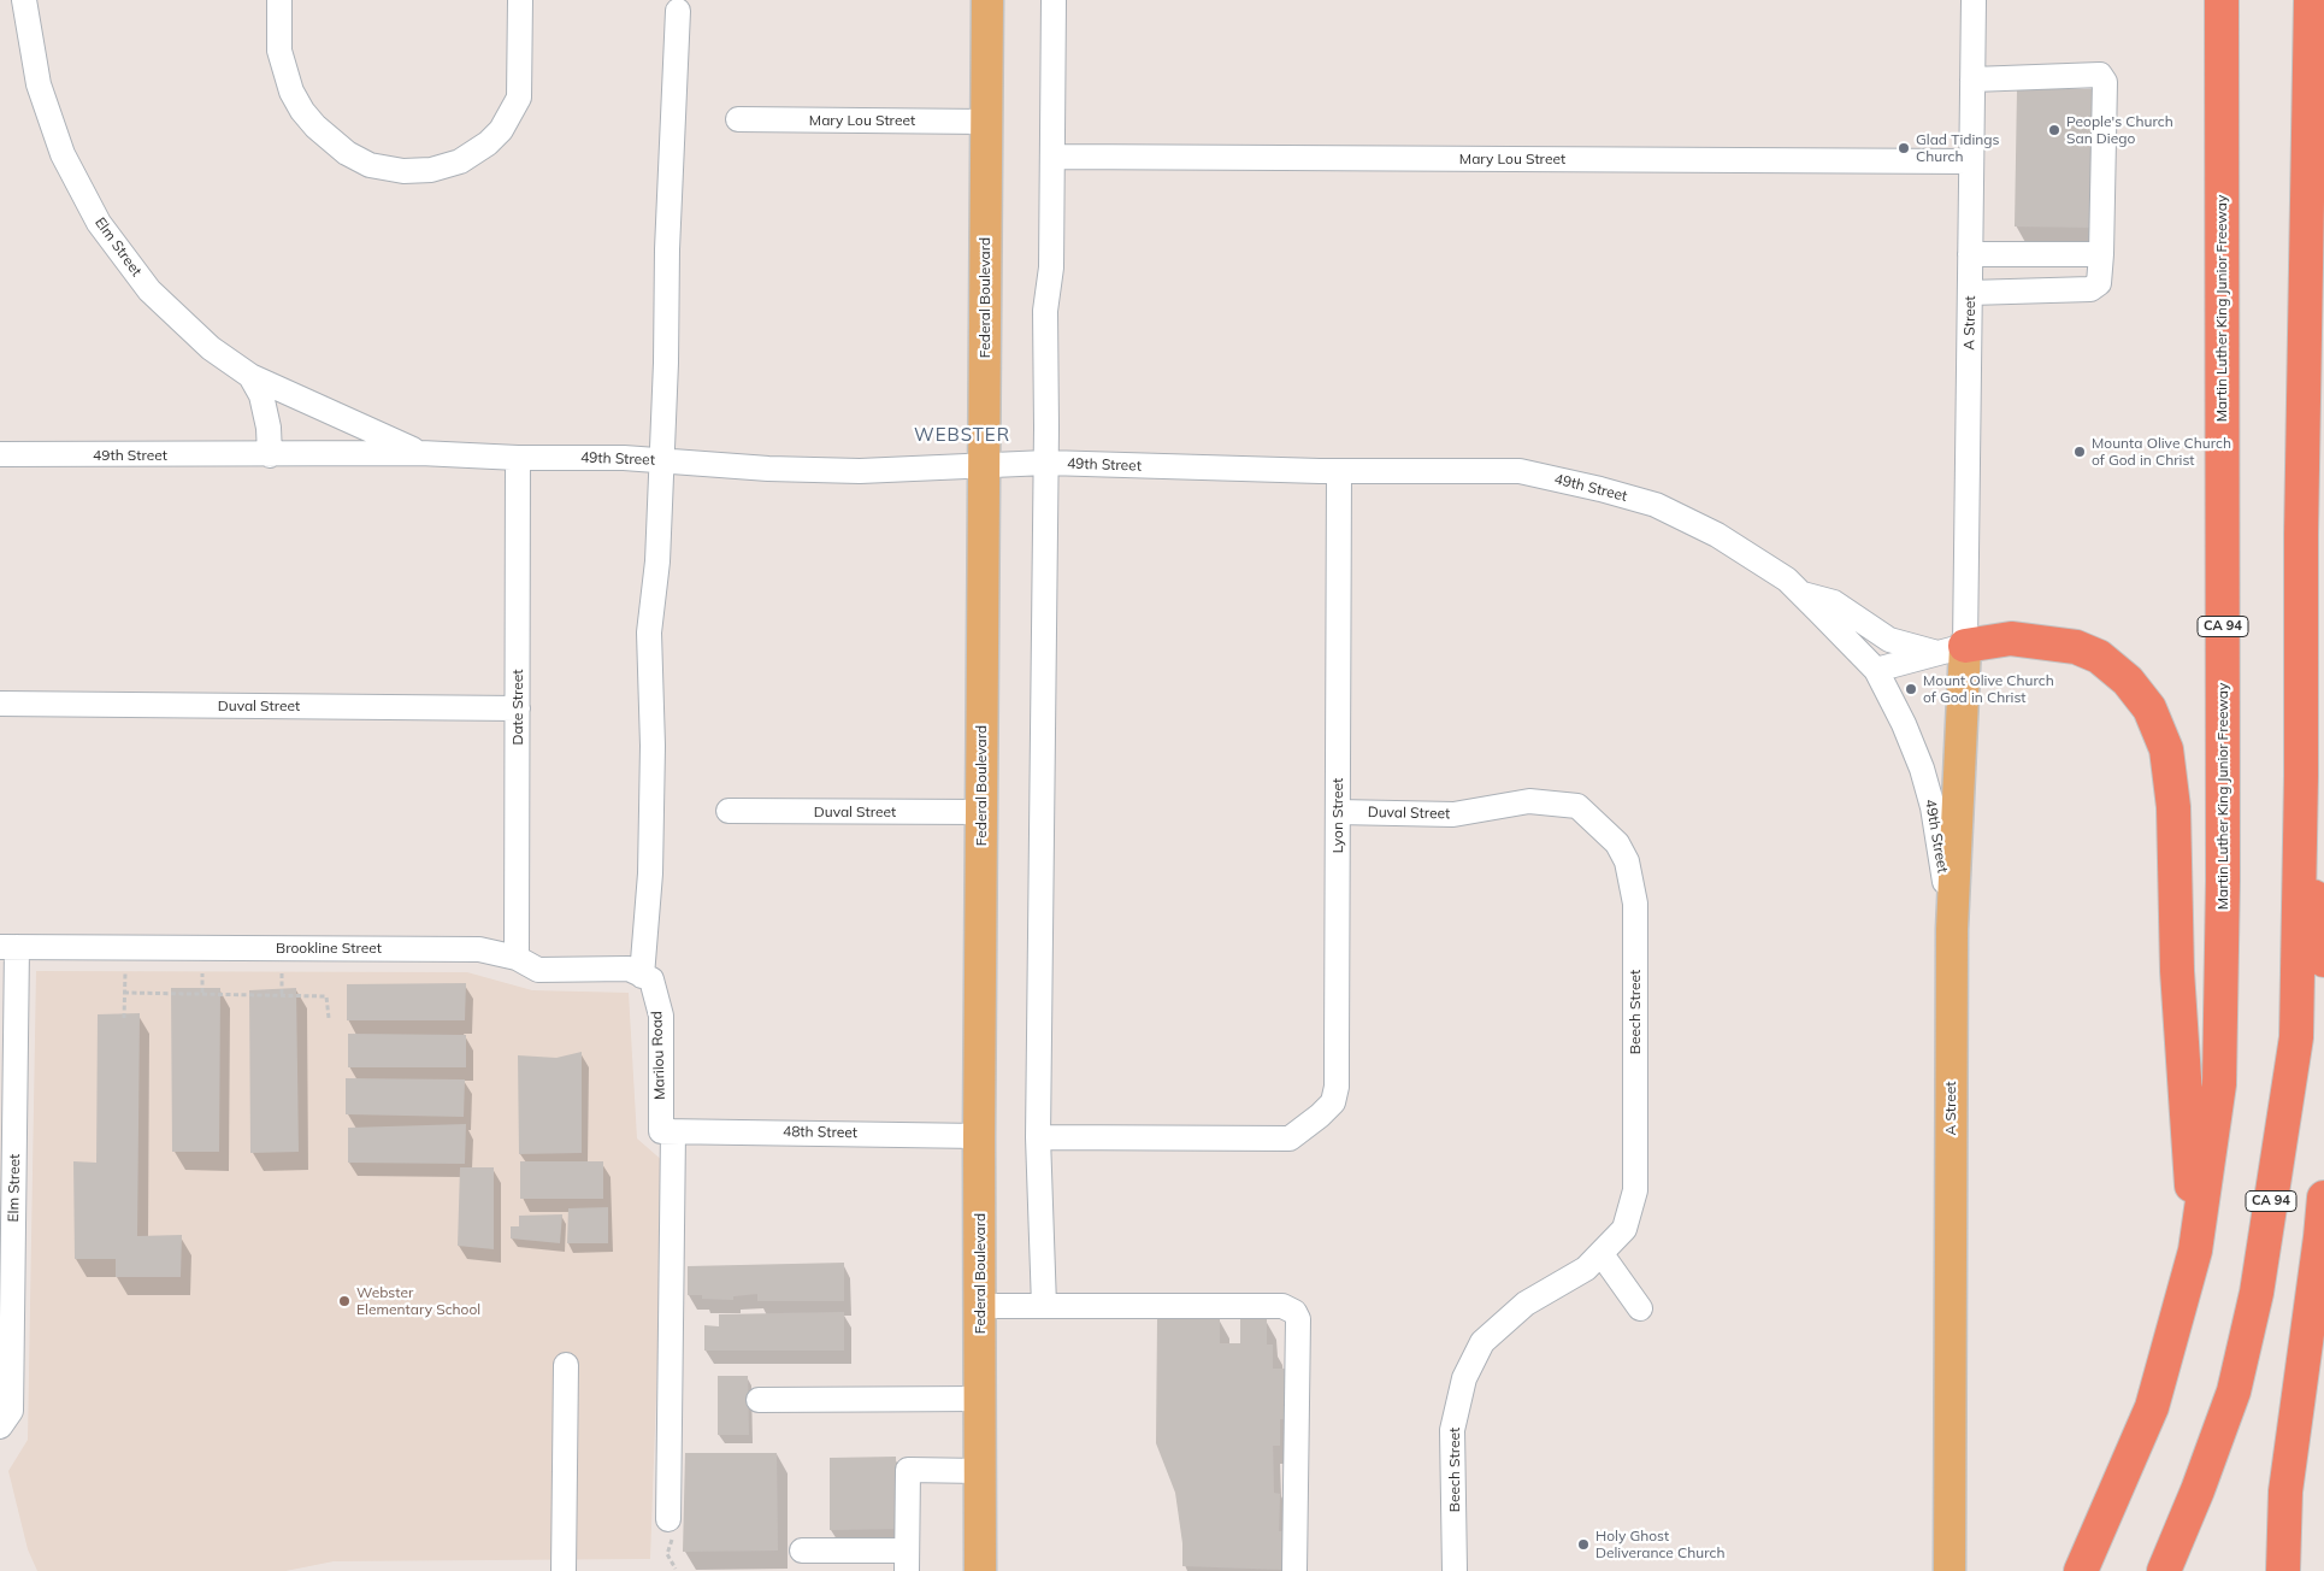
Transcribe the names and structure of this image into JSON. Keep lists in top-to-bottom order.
{
  "streets": {
    "highway": ["Martin Luther King Junior Freeway", "CA 94"],
    "main road": ["Federal Boulevard", "A Street"],
    "street": [
      "Mary Lou Street",
      "Elm Street",
      "49th Street",
      "Duval Street",
      "Date Street",
      "Lyon Street",
      "Brookline Street",
      "Beech Street",
      "Marilou Road",
      "48th Street"
    ]
  },
  "crossings": [
    ["Mary Lou Street", "Federal Boulevard"],
    ["Mary Lou Street", "A Street"],
    ["Elm Street", "49th Street"],
    ["Elm Street", "Brookline Street"],
    ["Federal Boulevard", "49th Street"],
    ["Federal Boulevard", "Duval Street"],
    ["Federal Boulevard", "48th Street"],
    ["A Street", "49th Street"],
    ["49th Street", "Date Street"],
    ["49th Street", "Lyon Street"],
    ["49th Street", "Marilou Road"],
    ["Duval Street", "Date Street"],
    ["Duval Street", "Lyon Street"],
    ["Duval Street", "Beech Street"],
    ["Date Street", "Brookline Street"],
    ["Brookline Street", "Marilou Road"],
    ["Marilou Road", "48th Street"]
  ],
  "districts": ["WEBSTER"],
  "places": [
    "People's Church San Diego",
    "Glad Tidings Church",
    "Mounta Olive Church of God in Christ",
    "Mount Olive Church of God in Christ",
    "Webster Elementary School",
    "Holy Ghost Deliverance Church"
  ]
}
